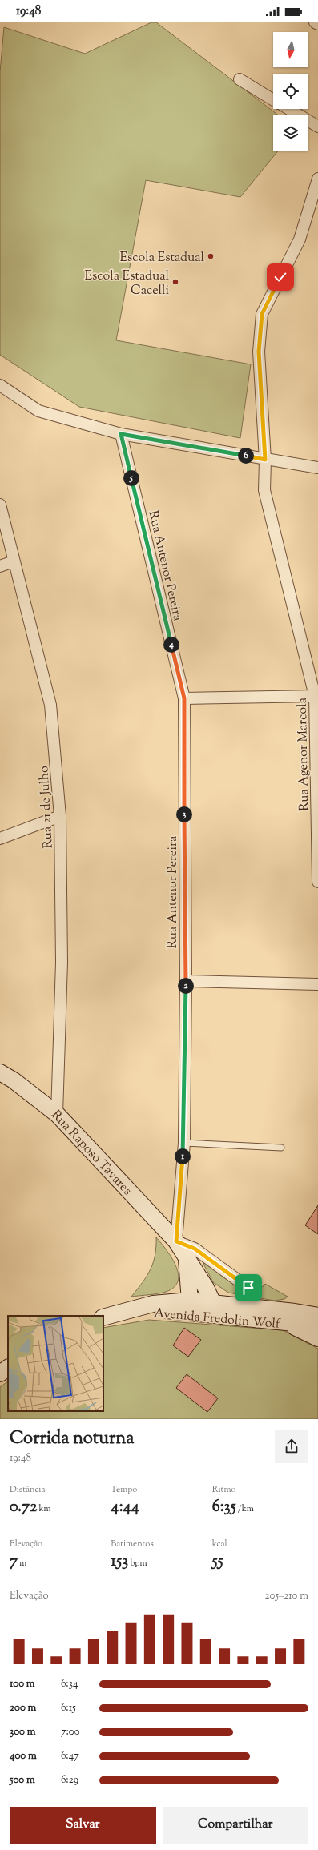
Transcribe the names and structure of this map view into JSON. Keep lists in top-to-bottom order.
{
  "streets": {
    "main road": ["Rua Raposo Tavares", "Avenida Fredolin Wolf"],
    "street": ["Rua Antenor Pereira", "Rua Agenor Marcola", "Rua 21 de Julho"]
  },
  "crossings": [
    ["Rua Antenor Pereira", "Rua Raposo Tavares"],
    ["Rua 21 de Julho", "Rua Raposo Tavares"],
    ["Rua Raposo Tavares", "Avenida Fredolin Wolf"]
  ],
  "places": ["Escola Estadual", "Escola Estadual Cacelli"],
  "north": "bottom",
  "page": {
    "status": "19:48",
    "pins": [
      "6",
      "5",
      "4",
      "3",
      "2",
      "1"
    ],
    "heading": ["Corrida noturna", "19:48"],
    "stats": [
      ["Distância", "0.72 km"],
      ["Tempo", "4:44"],
      ["Ritmo", "6:35 /km"],
      ["Elevação", "7 m"],
      ["Batimentos", "153 bpm"],
      ["kcal", "55"]
    ],
    "chart": ["Elevação", "205–210 m"],
    "list": [
      {
        "name": "100 m",
        "note": "6:34"
      },
      {
        "name": "200 m",
        "note": "6:15"
      },
      {
        "name": "300 m",
        "note": "7:00"
      },
      {
        "name": "400 m",
        "note": "6:47"
      },
      {
        "name": "500 m",
        "note": "6:29"
      }
    ],
    "buttons": ["Salvar", "Compartilhar"]
  }
}
